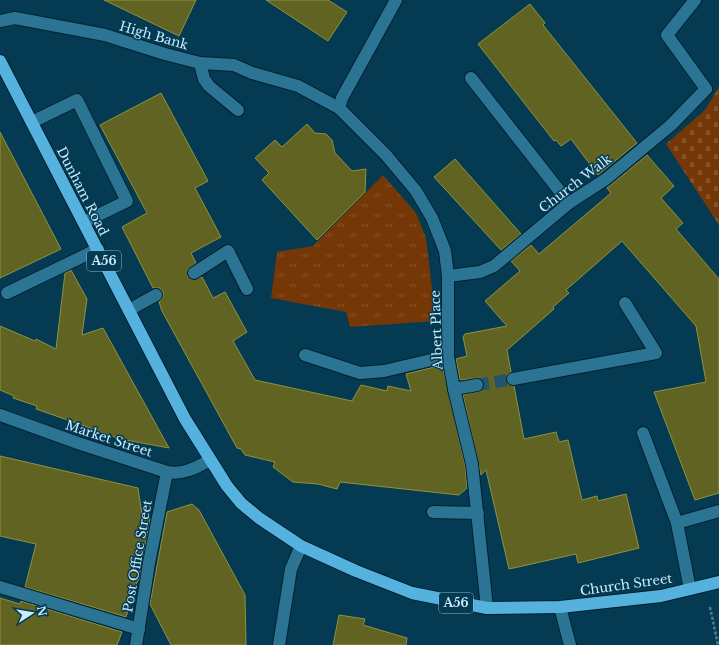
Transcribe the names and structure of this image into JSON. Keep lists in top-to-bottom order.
{
  "streets": {
    "highway": ["Dunham Road", "A56", "Church Street"],
    "street": [
      "High Bank",
      "Church Walk",
      "Albert Place",
      "Market Street",
      "Post Office Street"
    ]
  },
  "crossings": [
    ["High Bank", "Albert Place"],
    ["Church Walk", "Albert Place"],
    ["Dunham Road", "A56"],
    ["Dunham Road", "Market Street"],
    ["A56", "Albert Place"],
    ["A56", "Market Street"],
    ["A56", "Church Street"],
    ["Market Street", "Post Office Street"]
  ],
  "north": "right"
}
